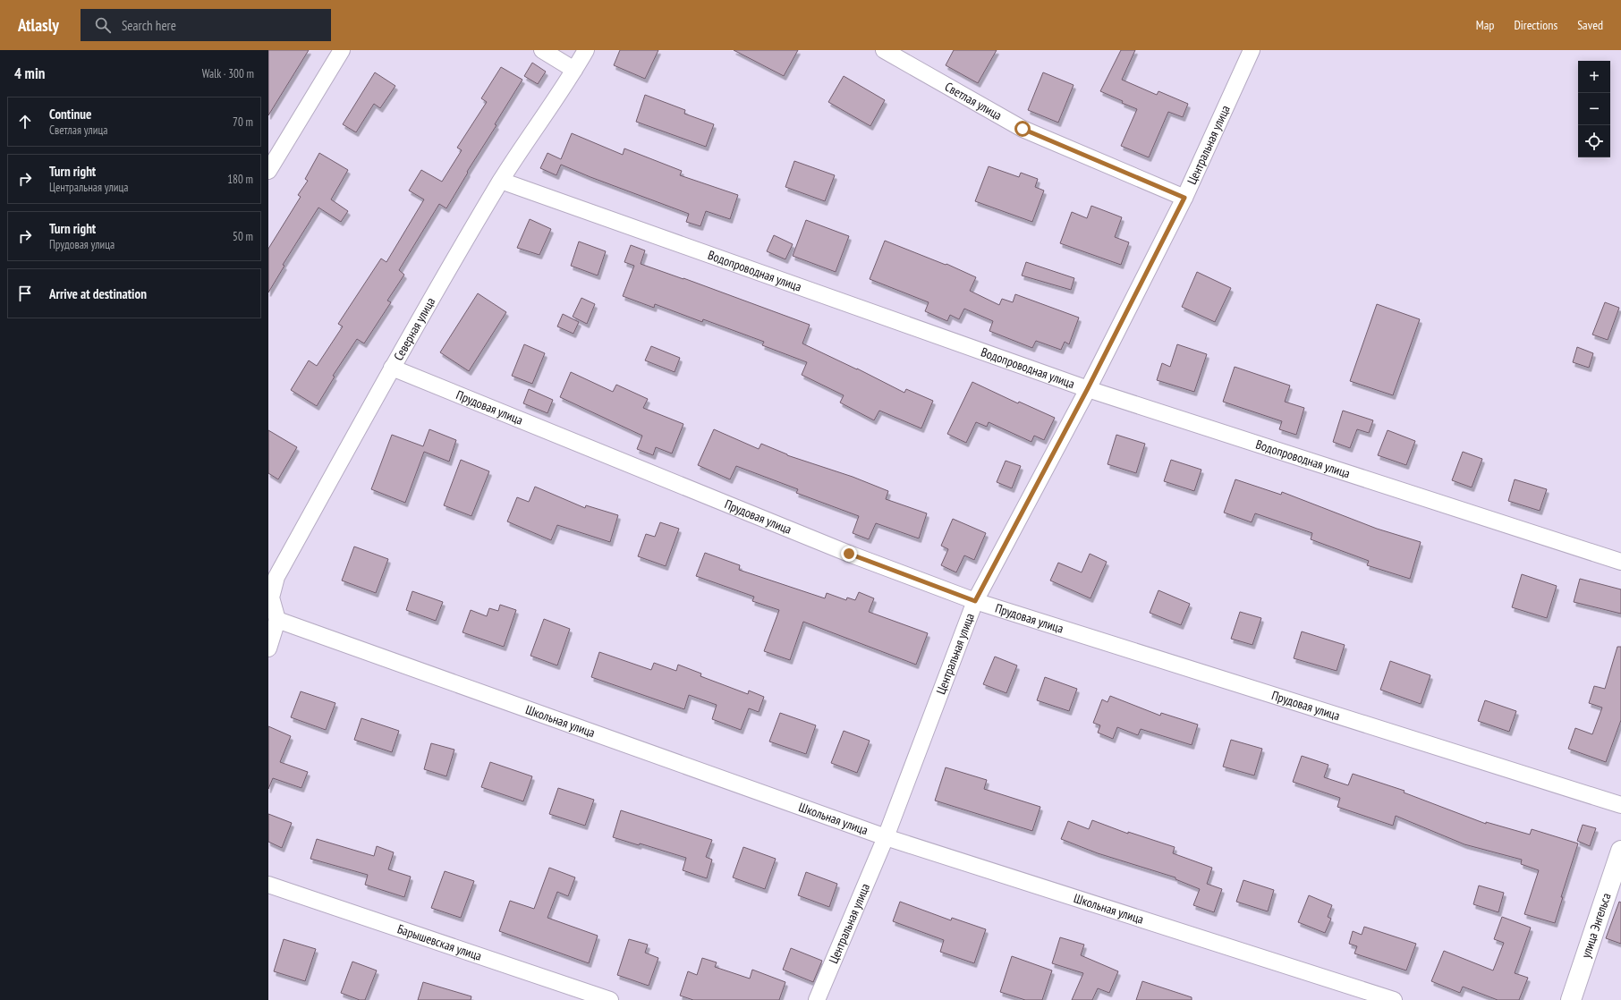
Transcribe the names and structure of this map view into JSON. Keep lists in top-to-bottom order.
{
  "streets": {
    "street": [
      "Светлая улица",
      "Центральная улица",
      "Водопроводная улица",
      "Северная улица",
      "Прудовая улица",
      "Школьная улица",
      "улица Энгельса",
      "Барышевская улица"
    ]
  },
  "crossings": [
    ["Светлая улица", "Центральная улица"],
    ["Центральная улица", "Водопроводная улица"],
    ["Центральная улица", "Прудовая улица"],
    ["Центральная улица", "Школьная улица"],
    ["Водопроводная улица", "Северная улица"],
    ["Северная улица", "Прудовая улица"],
    ["Северная улица", "Школьная улица"]
  ],
  "page": {
    "header": "Atlasly",
    "search": "Search here",
    "nav": ["Map", "Directions", "Saved"],
    "heading": ["4 min", "Walk · 300 m"],
    "map_buttons": ["+", "−"],
    "list": [
      ["Continue", "Светлая улица", "70 m"],
      ["Turn right", "Центральная улица", "180 m"],
      ["Turn right", "Прудовая улица", "50 m"],
      "Arrive at destination"
    ]
  }
}
